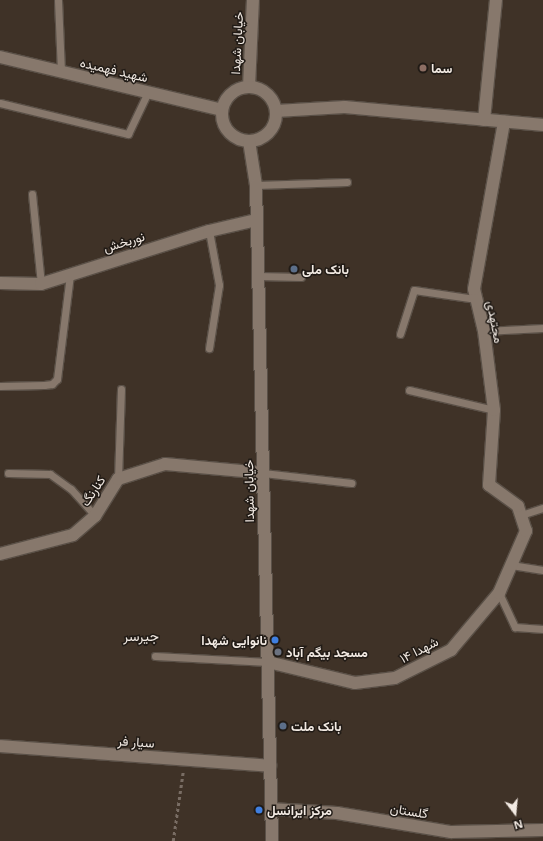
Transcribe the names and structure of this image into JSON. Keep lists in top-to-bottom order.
{
  "streets": {
    "street": [
      "خیابان شهدا",
      "شهید فهمیده",
      "نوربخش",
      "مجتهدی",
      "کنارنگ",
      "شهدا ۱۴",
      "سیار فر",
      "گلستان"
    ]
  },
  "crossings": [
    ["خیابان شهدا", "شهید فهمیده"],
    ["خیابان شهدا", "نوربخش"],
    ["خیابان شهدا", "کنارنگ"],
    ["خیابان شهدا", "شهدا ۱۴"],
    ["خیابان شهدا", "سیار فر"],
    ["خیابان شهدا", "گلستان"],
    ["مجتهدی", "شهدا ۱۴"]
  ],
  "districts": ["جیرسر"],
  "places": [
    "سما",
    "بانک ملی",
    "نانوایی شهدا",
    "مسجد بیگم آباد",
    "بانک ملت",
    "مرکز ایرانسل"
  ],
  "north": "bottom"
}
